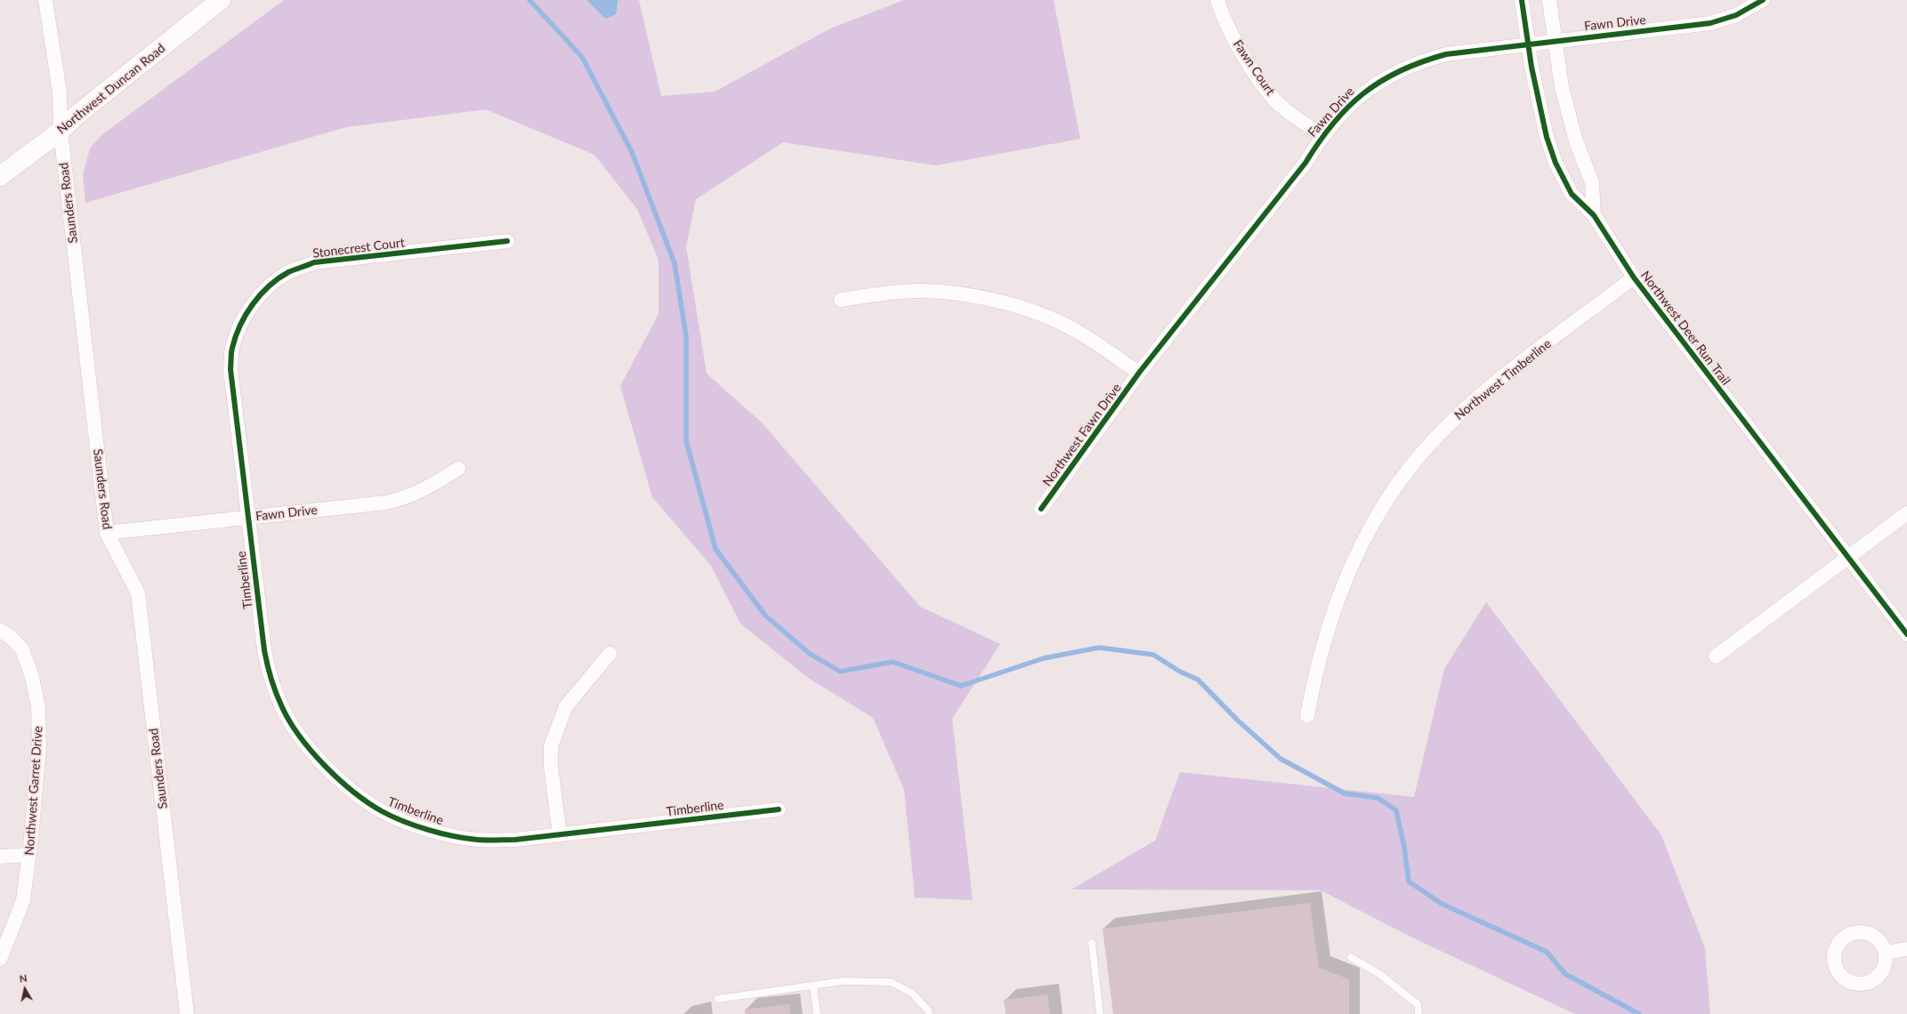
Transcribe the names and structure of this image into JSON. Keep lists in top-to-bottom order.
{
  "streets": {
    "street": [
      "Fawn Drive",
      "Fawn Court",
      "Northwest Duncan Road",
      "Saunders Road",
      "Stonecrest Court",
      "Northwest Deer Run Trail",
      "Northwest Timberline",
      "Northwest Fawn Drive",
      "Timberline",
      "Northwest Garret Drive"
    ]
  },
  "crossings": [
    ["Fawn Drive", "Fawn Court"],
    ["Fawn Drive", "Saunders Road"],
    ["Fawn Drive", "Stonecrest Court"],
    ["Fawn Drive", "Northwest Deer Run Trail"],
    ["Fawn Drive", "Northwest Fawn Drive"],
    ["Fawn Drive", "Timberline"],
    ["Northwest Duncan Road", "Saunders Road"],
    ["Stonecrest Court", "Timberline"],
    ["Northwest Deer Run Trail", "Northwest Timberline"]
  ],
  "north": "top"
}
